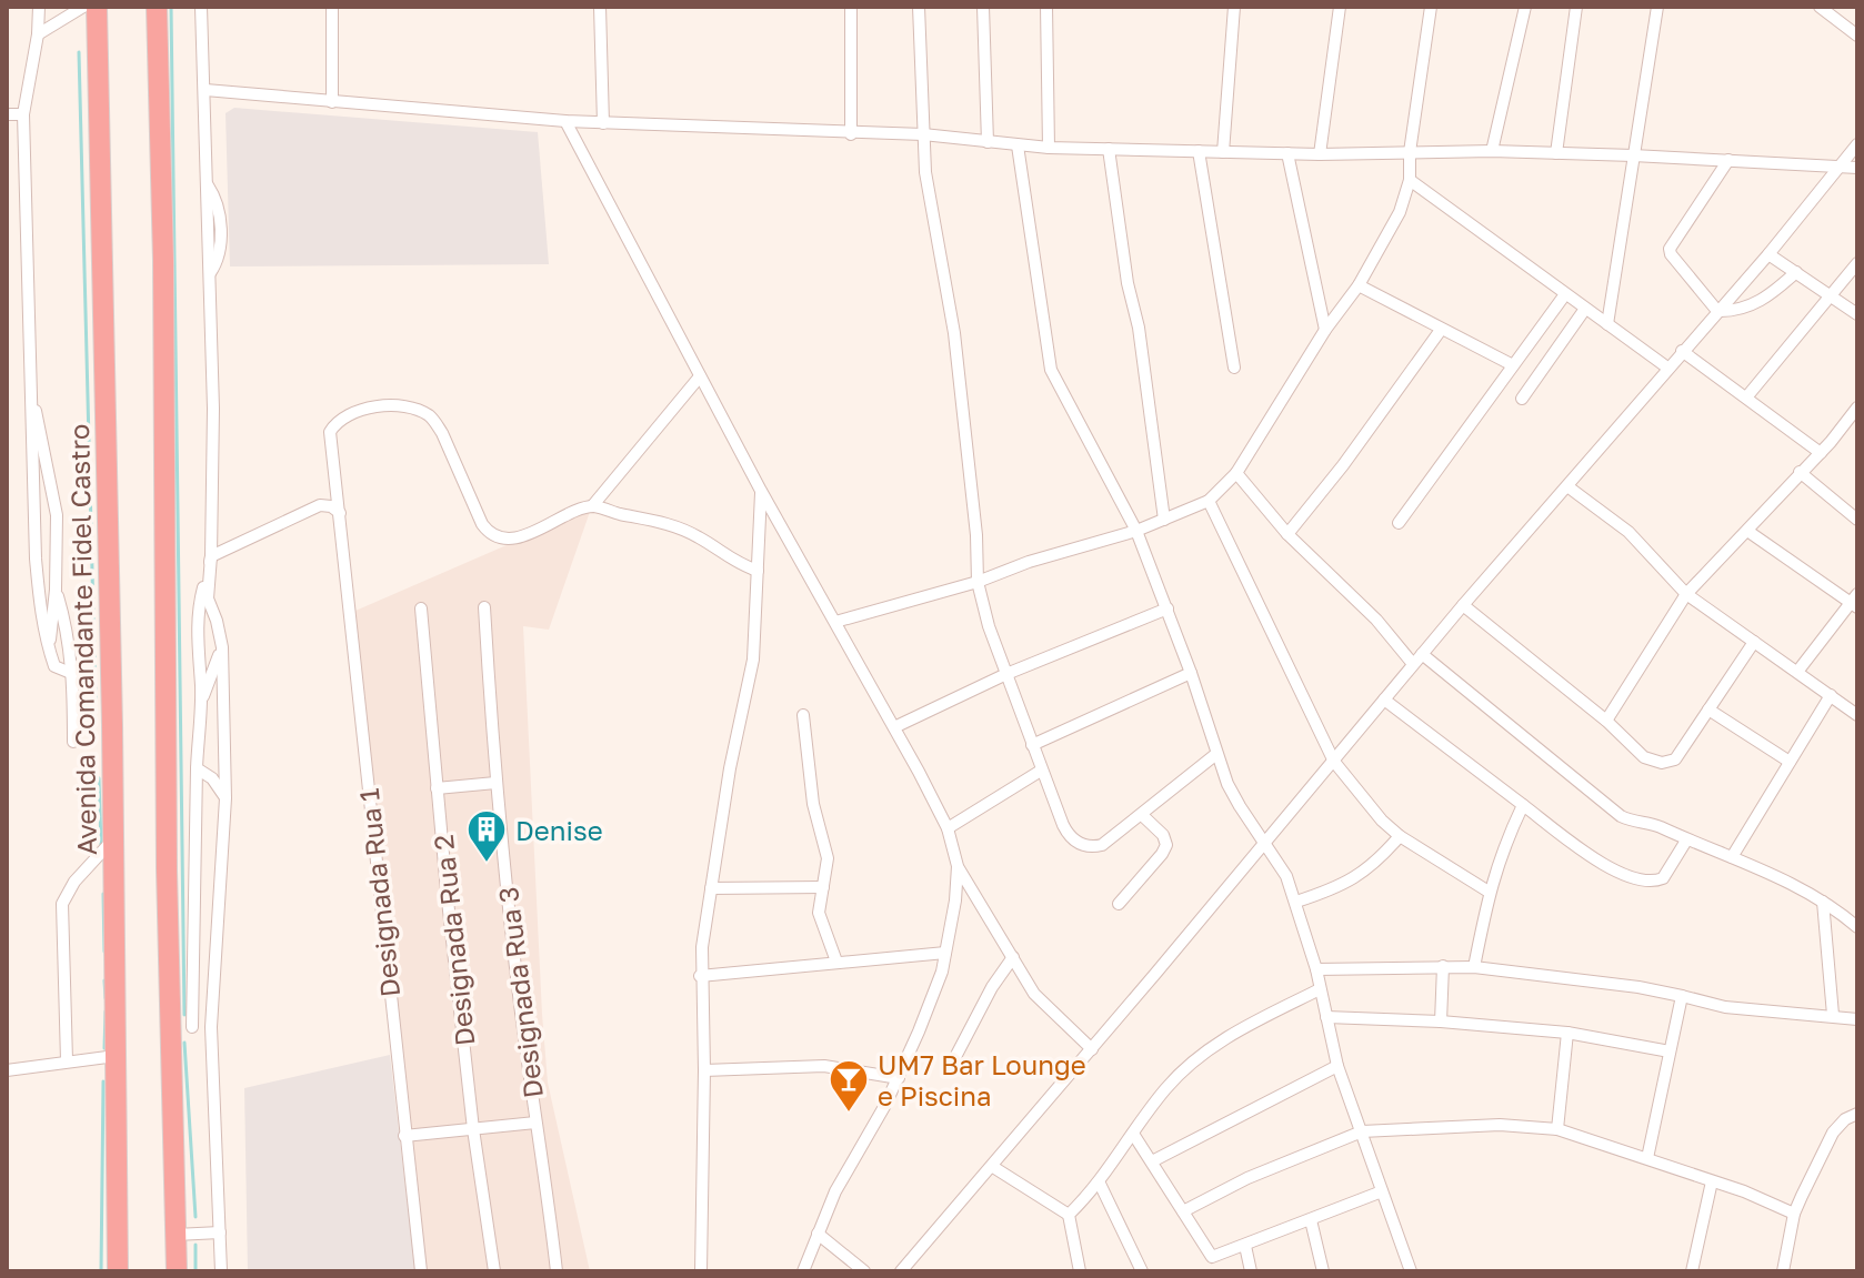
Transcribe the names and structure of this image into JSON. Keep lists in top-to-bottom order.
{
  "streets": {
    "highway": ["Avenida Comandante Fidel Castro"],
    "street": ["Designada Rua 1", "Designada Rua 2", "Designada Rua 3"]
  },
  "places": {
    "building": ["Denise"],
    "bar": ["UM7 Bar Lounge e Piscina"]
  }
}
